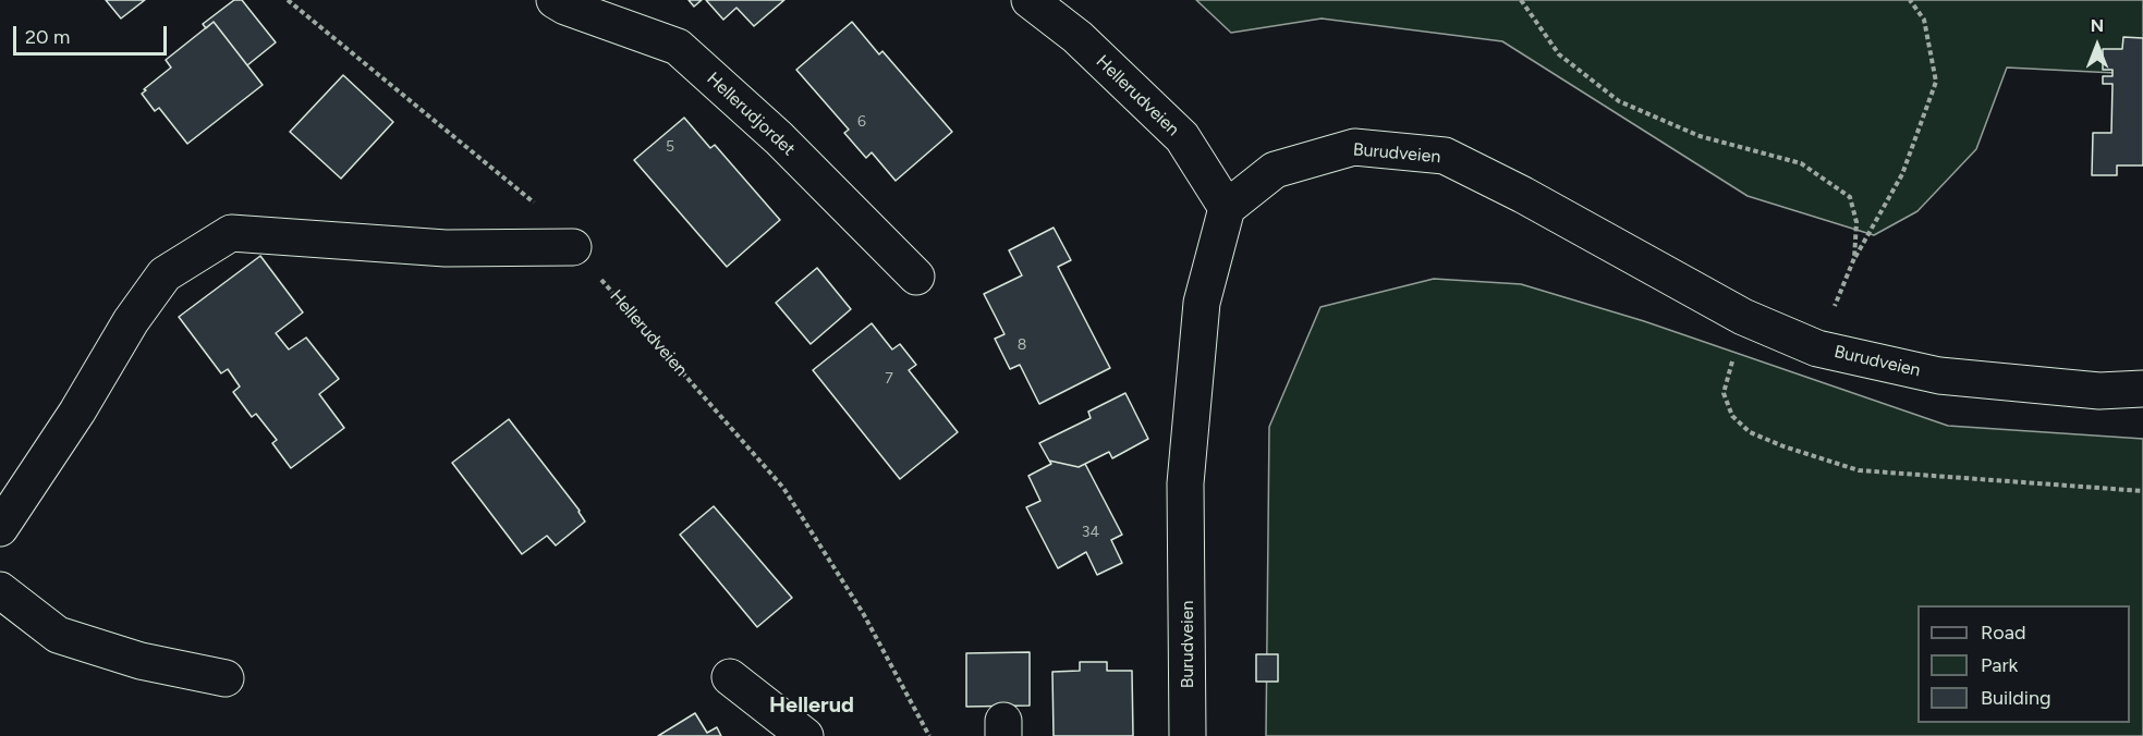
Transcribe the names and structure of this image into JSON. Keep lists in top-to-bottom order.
{
  "streets": {
    "street": ["Hellerudveien", "Hellerudjordet", "Burudveien"]
  },
  "crossings": [
    ["Hellerudveien", "Burudveien"]
  ],
  "districts": ["Hellerud"],
  "house_numbers": [
    "6",
    "5",
    "8",
    "7",
    "34"
  ],
  "legend": ["Road", "Park", "Building"],
  "scale_bar": "20 m",
  "north": "top"
}
